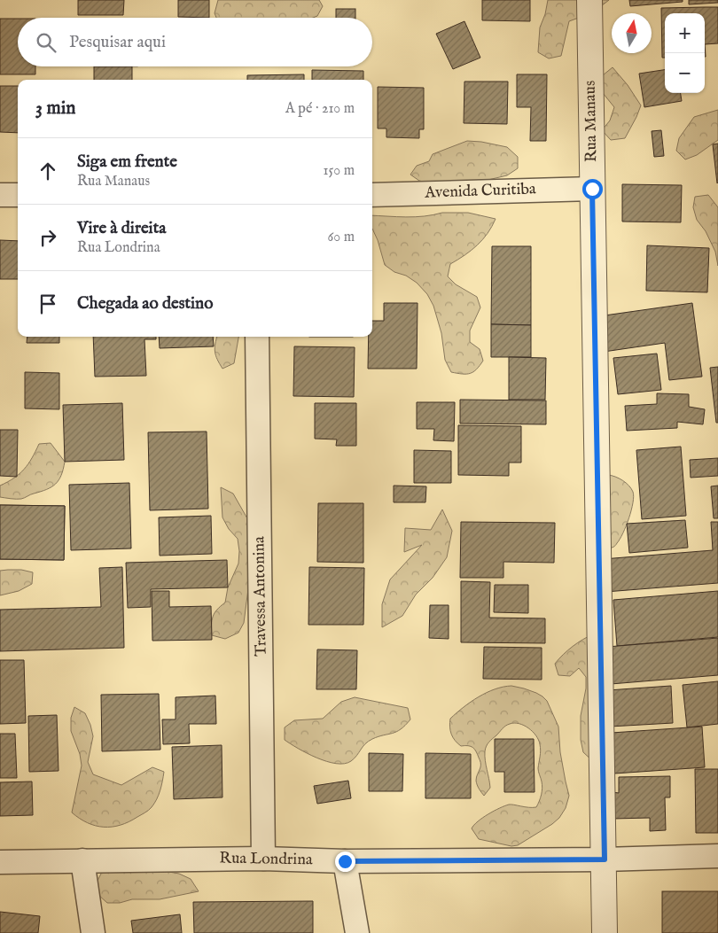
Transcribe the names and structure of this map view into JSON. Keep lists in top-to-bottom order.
{
  "streets": {
    "street": [
      "Rua Manaus",
      "Avenida Curitiba",
      "Travessa Antonina",
      "Rua Londrina"
    ]
  },
  "crossings": [
    ["Rua Manaus", "Avenida Curitiba"],
    ["Rua Manaus", "Rua Londrina"],
    ["Travessa Antonina", "Rua Londrina"]
  ],
  "north": "top",
  "page": {
    "map_buttons": ["+", "−"],
    "search": "Pesquisar aqui",
    "heading": ["3 min", "A pé · 210 m"],
    "list": [
      ["Siga em frente", "Rua Manaus", "150 m"],
      ["Vire à direita", "Rua Londrina", "60 m"],
      "Chegada ao destino"
    ]
  }
}
